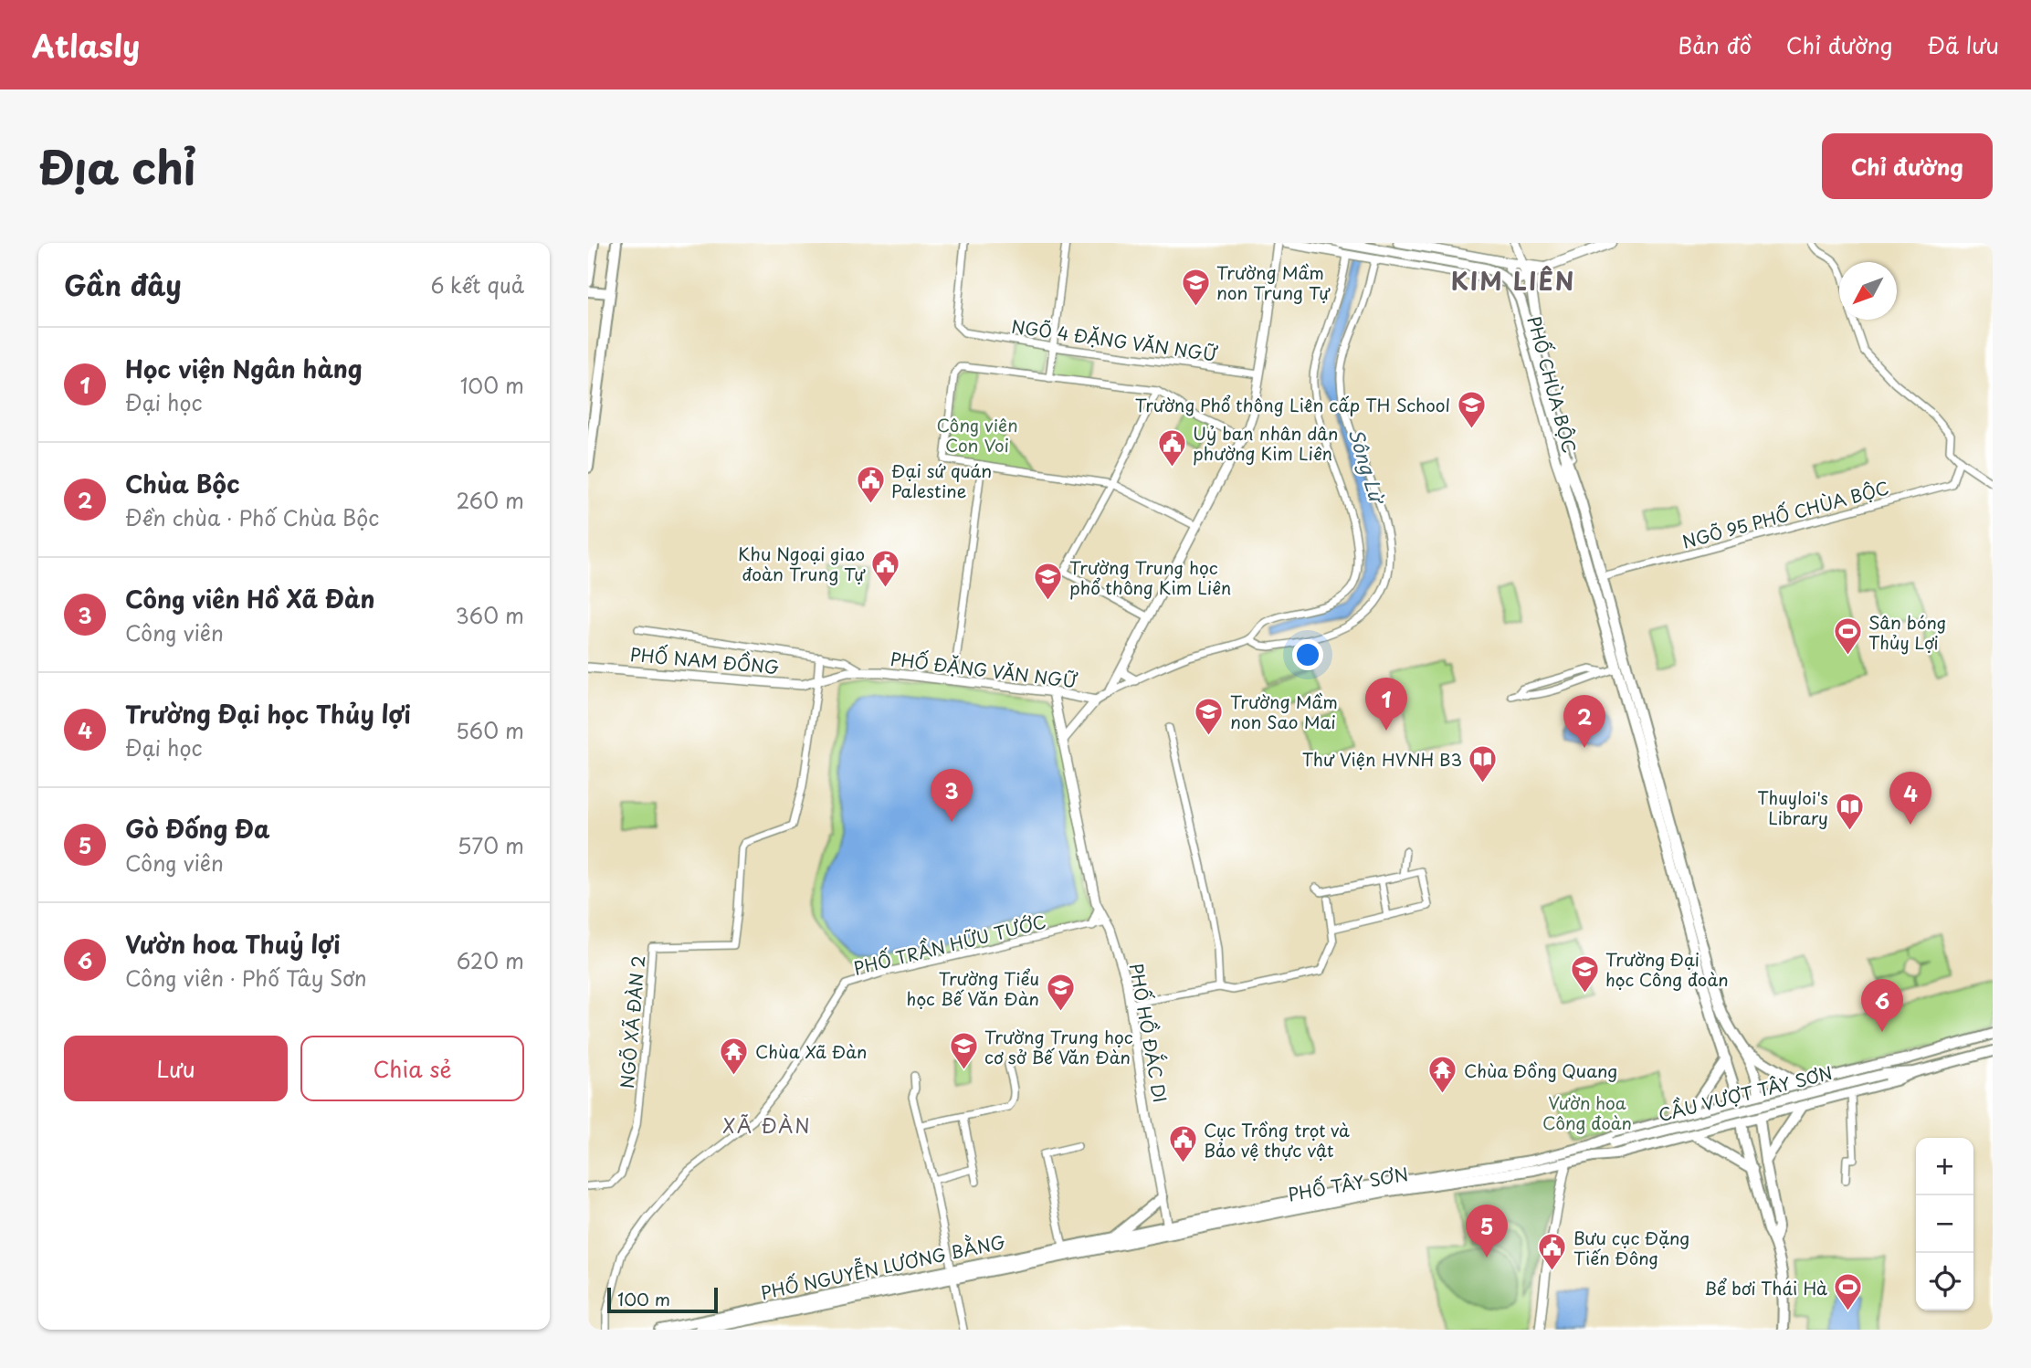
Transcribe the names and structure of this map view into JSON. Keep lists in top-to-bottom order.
{
  "streets": {
    "main road": [
      "PHỐ CHÙA BỘC",
      "CẦU VƯỢT TÂY SƠN",
      "PHỐ TÂY SƠN",
      "PHỐ NGUYỄN LƯƠNG BẰNG"
    ],
    "street": [
      "NGÕ 4 ĐẶNG VĂN NGỮ",
      "NGÕ 95 PHỐ CHÙA BỘC",
      "PHỐ NAM ĐỒNG",
      "PHỐ ĐẶNG VĂN NGỮ",
      "PHỐ TRẦN HỮU TƯỚC",
      "NGÕ XÃ ĐÀN 2",
      "PHỐ HỒ ĐẮC DI"
    ]
  },
  "crossings": [
    ["NGÕ 4 ĐẶNG VĂN NGỮ", "PHỐ ĐẶNG VĂN NGỮ"],
    ["PHỐ CHÙA BỘC", "NGÕ 95 PHỐ CHÙA BỘC"],
    ["PHỐ CHÙA BỘC", "PHỐ TÂY SƠN"],
    ["PHỐ NAM ĐỒNG", "PHỐ ĐẶNG VĂN NGỮ"],
    ["PHỐ NAM ĐỒNG", "NGÕ XÃ ĐÀN 2"],
    ["PHỐ ĐẶNG VĂN NGỮ", "NGÕ XÃ ĐÀN 2"],
    ["PHỐ ĐẶNG VĂN NGỮ", "PHỐ HỒ ĐẮC DI"],
    ["PHỐ TRẦN HỮU TƯỚC", "PHỐ HỒ ĐẮC DI"],
    ["PHỐ HỒ ĐẮC DI", "PHỐ TÂY SƠN"],
    ["CẦU VƯỢT TÂY SƠN", "PHỐ TÂY SƠN"],
    ["PHỐ TÂY SƠN", "PHỐ NGUYỄN LƯƠNG BẰNG"]
  ],
  "districts": ["KIM LIÊN", "XÃ ĐÀN"],
  "water": ["Sông Lừ"],
  "parks": ["Công viên Con Voi", "Vườn hoa Công đoàn"],
  "places": {
    "school or university": [
      "Trường Mầm non Trung Tự",
      "Trường Phổ thông Liên cấp TH School",
      "Trường Trung học phổ thông Kim Liên",
      "Trường Mầm non Sao Mai",
      "Trường Đại học Công đoàn",
      "Trường Tiểu học Bế Văn Đàn",
      "Trường Trung học cơ sở Bế Văn Đàn"
    ],
    "public building": [
      "Uỷ ban nhân dân phường Kim Liên",
      "Đại sứ quán Palestine",
      "Khu Ngoại giao đoàn Trung Tự",
      "Cục Trồng trọt và Bảo vệ thực vật",
      "Bưu cục Đặng Tiến Đông"
    ],
    "sports": ["Sân bóng Thủy Lợi", "Bể bơi Thái Hà"],
    "library": ["Thư Viện HVNH B3", "Thuyloi's Library"],
    "temple": ["Chùa Xã Đàn", "Chùa Đồng Quang"]
  },
  "scale_bar": "100 m",
  "north": "bottom left",
  "page": {
    "header": "Atlasly",
    "nav": ["Bản đồ", "Chỉ đường", "Đã lưu"],
    "title": "Địa chỉ",
    "buttons": [
      "Chỉ đường",
      ["Lưu", "Chia sẻ"]
    ],
    "heading": ["Gần đây", "6 kết quả"],
    "list": [
      {
        "mark": "1",
        "name": "Học viện Ngân hàng",
        "note": "Đại học",
        "value": "100 m"
      },
      {
        "mark": "2",
        "name": "Chùa Bộc",
        "note": "Đền chùa · Phố Chùa Bộc",
        "value": "260 m"
      },
      {
        "mark": "3",
        "name": "Công viên Hồ Xã Đàn",
        "note": "Công viên",
        "value": "360 m"
      },
      {
        "mark": "4",
        "name": "Trường Đại học Thủy lợi",
        "note": "Đại học",
        "value": "560 m"
      },
      {
        "mark": "5",
        "name": "Gò Đống Đa",
        "note": "Công viên",
        "value": "570 m"
      },
      {
        "mark": "6",
        "name": "Vườn hoa Thuỷ lợi",
        "note": "Công viên · Phố Tây Sơn",
        "value": "620 m"
      }
    ],
    "pins": [
      "1",
      "2",
      "3",
      "4",
      "6",
      "5"
    ],
    "map_buttons": ["+", "−"],
    "scale": "100 m"
  }
}
